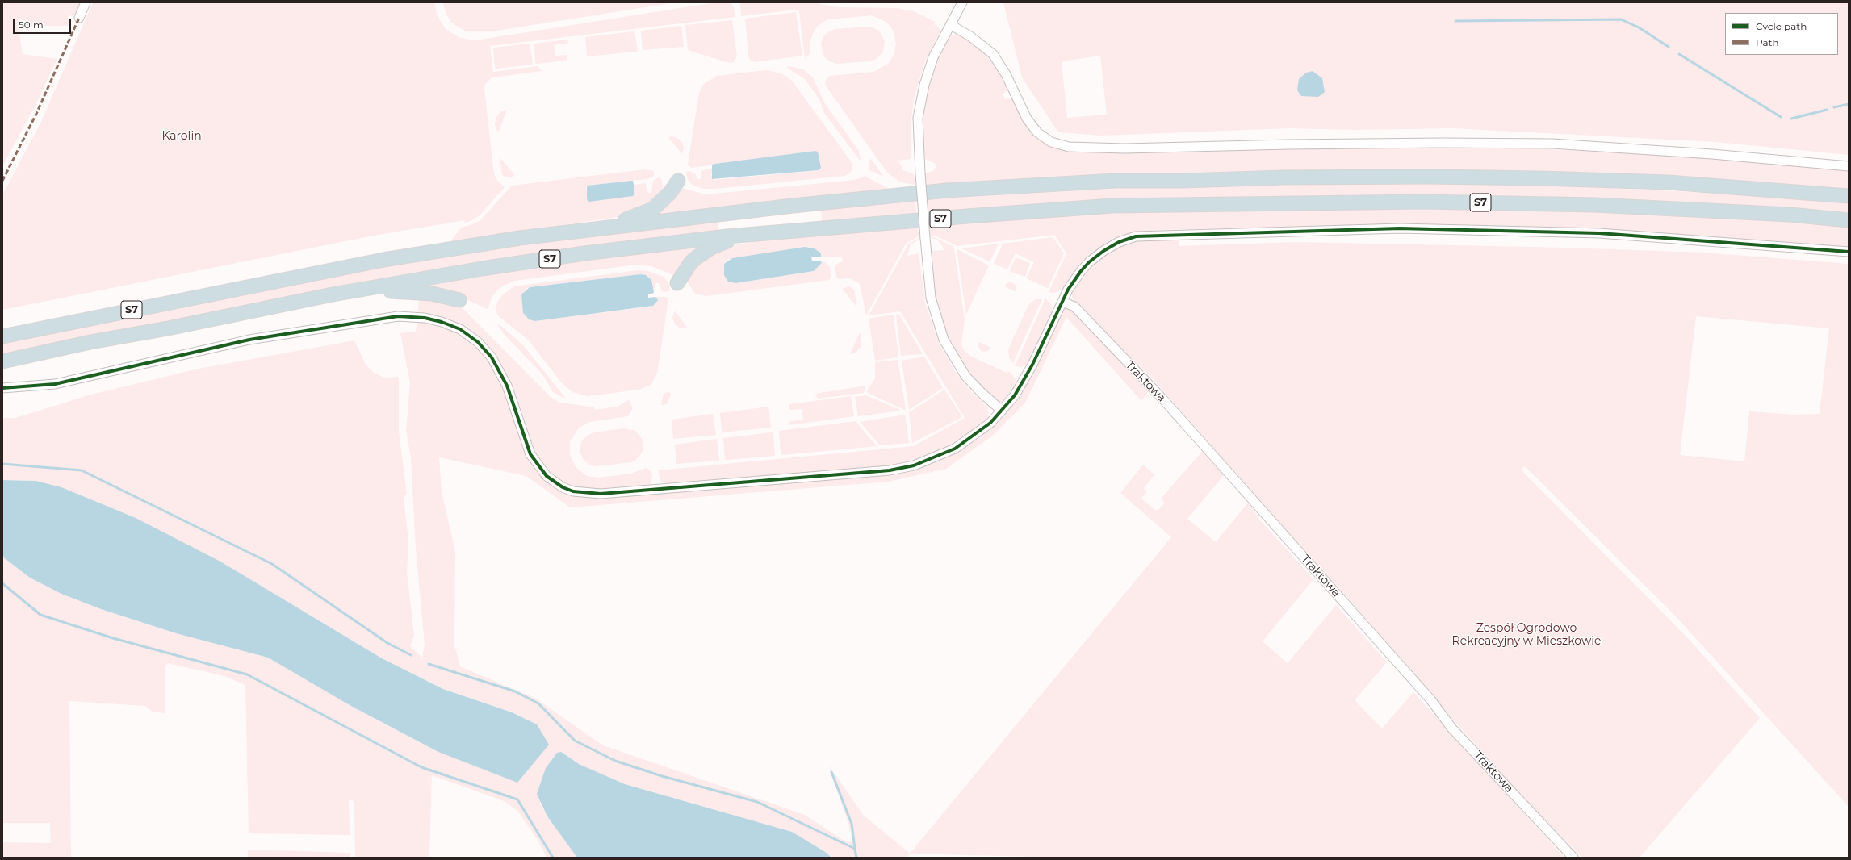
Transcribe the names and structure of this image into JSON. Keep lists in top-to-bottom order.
{
  "streets": {
    "highway": ["S7"],
    "street": ["Traktowa"]
  },
  "parks": ["Karolin", "Zespół Ogrodowo Rekreacyjny w Mieszkowie"],
  "legend": ["Cycle path", "Path"],
  "scale_bar": "50 m"
}
